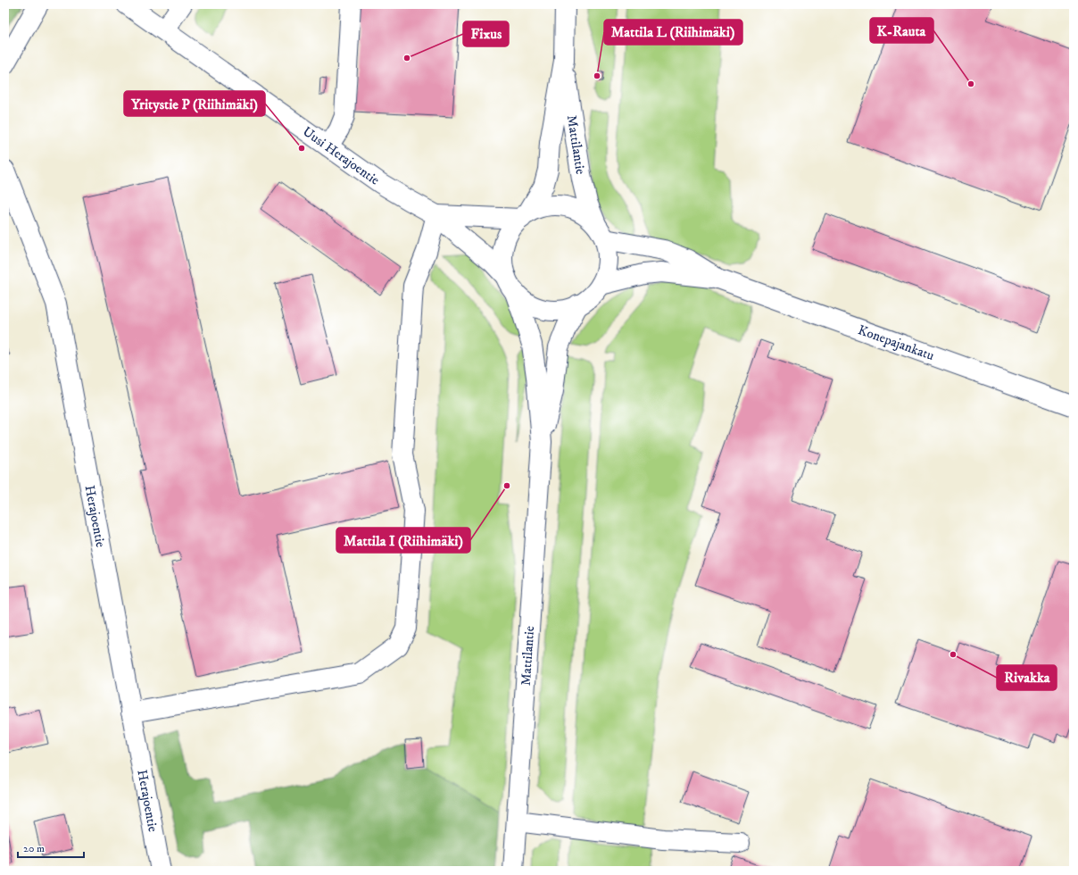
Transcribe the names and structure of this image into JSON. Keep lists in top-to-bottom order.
{
  "streets": {
    "street": [
      "Mattilantie",
      "Uusi Herajoentie",
      "Konepajankatu",
      "Herajoentie"
    ]
  },
  "crossings": [
    ["Mattilantie", "Uusi Herajoentie"],
    ["Mattilantie", "Konepajankatu"],
    ["Uusi Herajoentie", "Konepajankatu"]
  ],
  "places": [
    "Fixus",
    "Mattila L (Riihimäki)",
    "K-Rauta",
    "Yritystie P (Riihimäki)",
    "Mattila I (Riihimäki)",
    "Rivakka"
  ],
  "scale_bar": "20 m"
}
